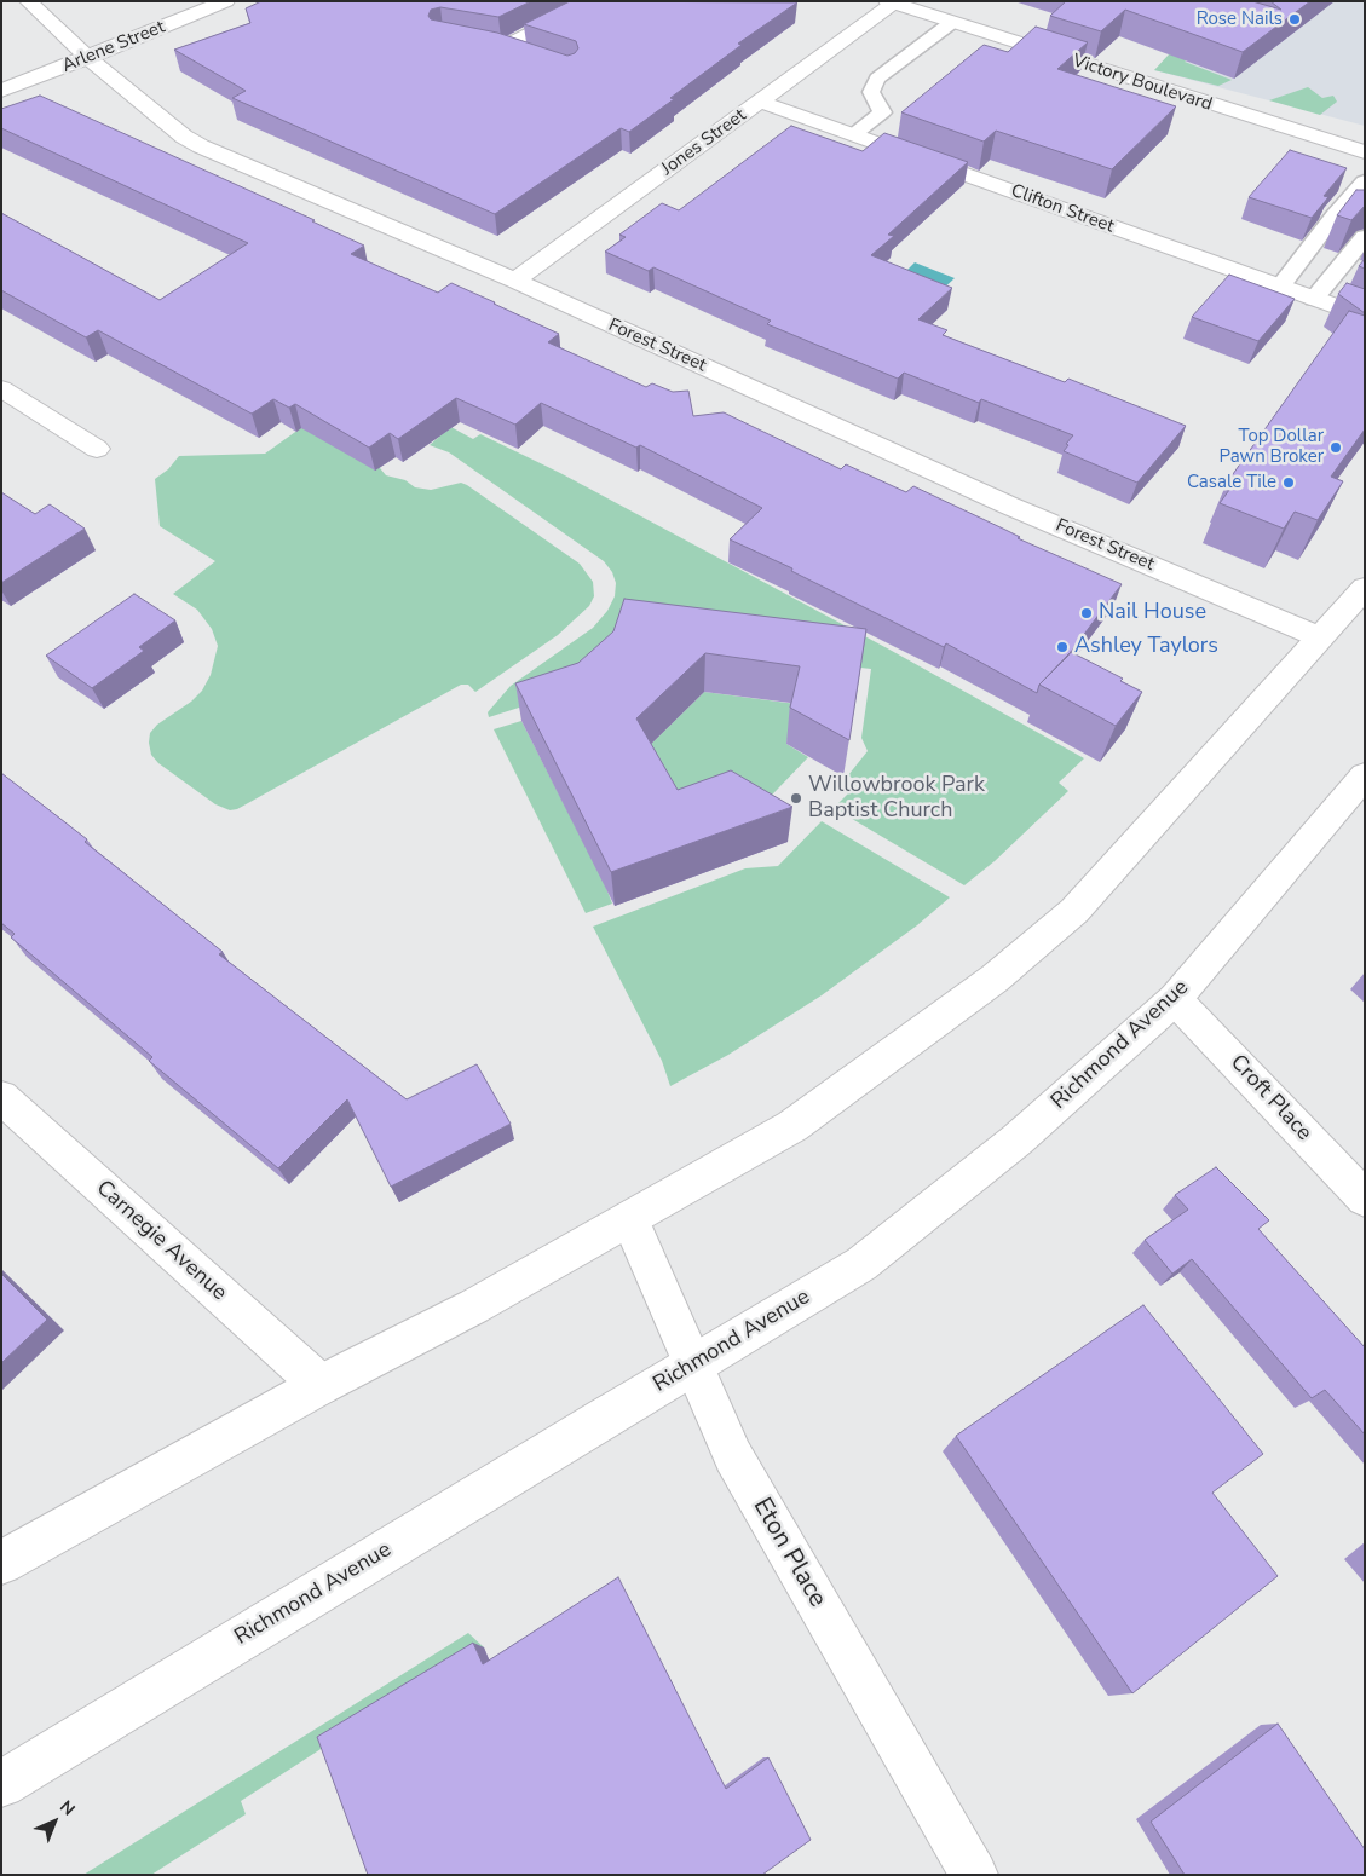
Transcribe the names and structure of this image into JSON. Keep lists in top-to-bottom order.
{
  "streets": {
    "street": [
      "Arlene Street",
      "Victory Boulevard",
      "Jones Street",
      "Clifton Street",
      "Forest Street",
      "Richmond Avenue",
      "Croft Place",
      "Carnegie Avenue",
      "Eton Place"
    ]
  },
  "crossings": [
    ["Arlene Street", "Forest Street"],
    ["Victory Boulevard", "Jones Street"],
    ["Jones Street", "Clifton Street"],
    ["Jones Street", "Forest Street"],
    ["Richmond Avenue", "Croft Place"],
    ["Richmond Avenue", "Eton Place"]
  ],
  "places": [
    "Rose Nails",
    "Top Dollar Pawn Broker",
    "Casale Tile",
    "Nail House",
    "Ashley Taylors",
    "Willowbrook Park Baptist Church"
  ],
  "north": "top right"
}
